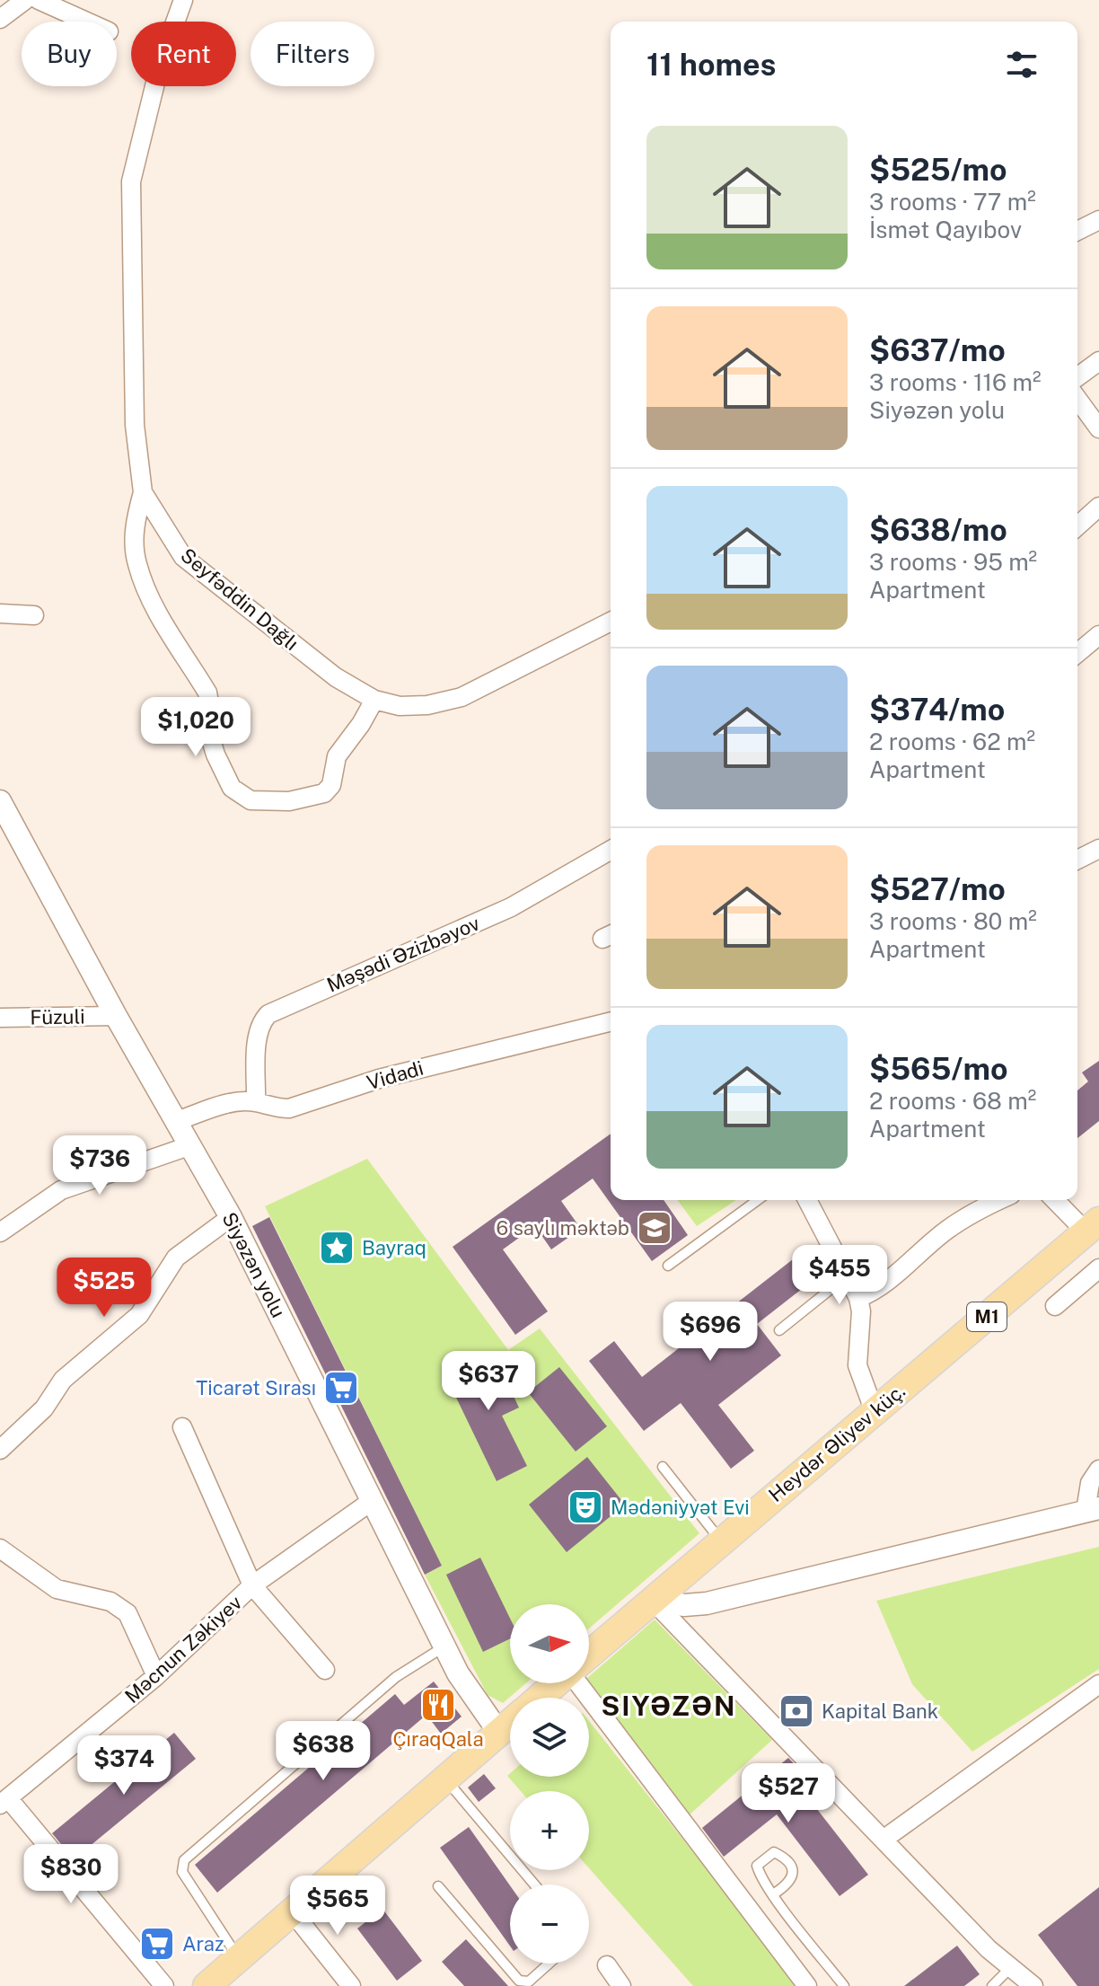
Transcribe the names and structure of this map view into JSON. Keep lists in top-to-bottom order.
{
  "streets": {
    "main road": ["M1", "Heydər Əliyev küç."],
    "street": [
      "Seyfəddin Dağlı",
      "Məşədi Əzizbəyov",
      "Füzuli",
      "Vidadi",
      "Siyəzən yolu",
      "Məcnun Zəkiyev"
    ]
  },
  "crossings": [
    ["Məşədi Əzizbəyov", "Vidadi"],
    ["Füzuli", "Siyəzən yolu"],
    ["Vidadi", "Siyəzən yolu"],
    ["Siyəzən yolu", "Heydər Əliyev küç."],
    ["Siyəzən yolu", "Məcnun Zəkiyev"]
  ],
  "districts": ["SIYƏZƏN"],
  "places": {
    "school or university": ["6 saylı məktəb"],
    "place": ["Bayraq"],
    "supermarket": ["Ticarət Sırası", "Araz"],
    "theatre": ["Mədəniyyət Evi"],
    "restaurant": ["ÇıraqQala"],
    "bank": ["Kapital Bank"]
  },
  "north": "right",
  "page": {
    "chip": ["Buy", "Rent", "Filters"],
    "heading": "11 homes",
    "list": [
      {
        "name": "$525/mo",
        "note": "3 rooms · 77 m² · İsmət Qayıbov"
      },
      {
        "name": "$637/mo",
        "note": "3 rooms · 116 m² · Siyəzən yolu"
      },
      {
        "name": "$638/mo",
        "note": "3 rooms · 95 m² · Apartment"
      },
      {
        "name": "$374/mo",
        "note": "2 rooms · 62 m² · Apartment"
      },
      {
        "name": "$527/mo",
        "note": "3 rooms · 80 m² · Apartment"
      },
      {
        "name": "$565/mo",
        "note": "2 rooms · 68 m² · Apartment"
      }
    ],
    "price": [
      "$1,020",
      "$736",
      "$455",
      "$525",
      "$696",
      "$637",
      "$638",
      "$374",
      "$527",
      "$830",
      "$565"
    ],
    "map_buttons": ["+", "−"]
  }
}
